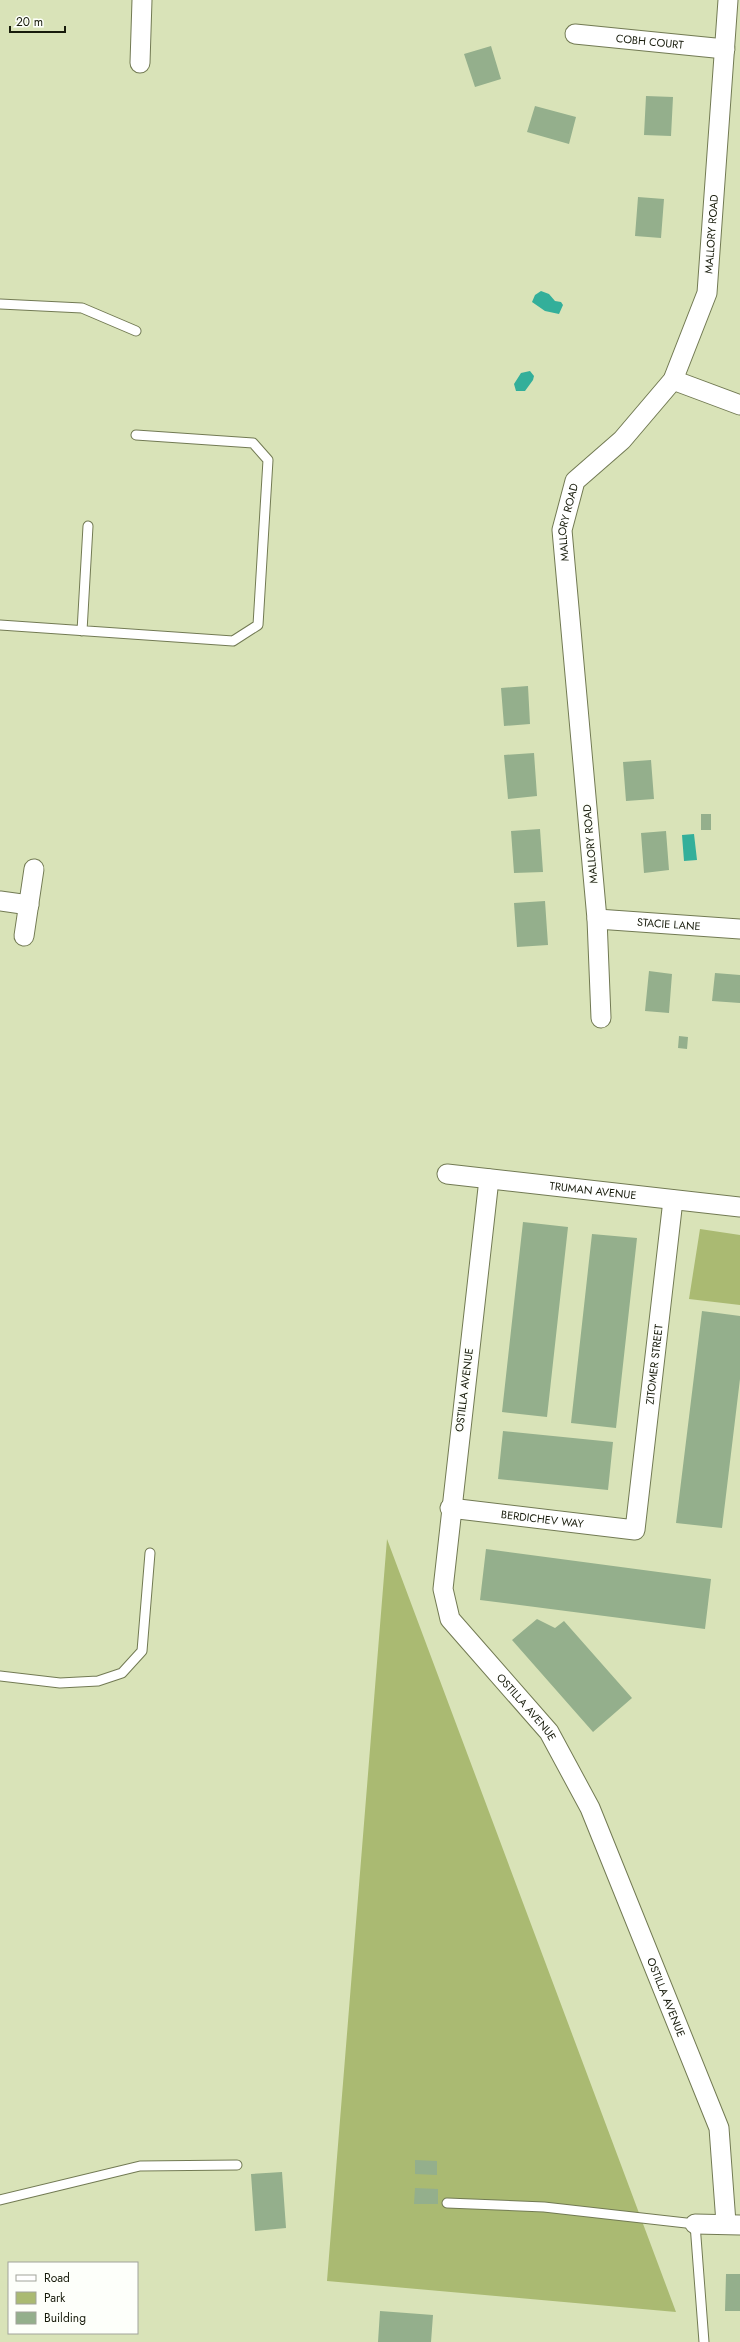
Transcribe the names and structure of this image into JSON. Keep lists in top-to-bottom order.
{
  "streets": {
    "street": [
      "COBH COURT",
      "MALLORY ROAD",
      "STACIE LANE",
      "TRUMAN AVENUE",
      "ZITOMER STREET",
      "OSTILLA AVENUE",
      "BERDICHEV WAY"
    ]
  },
  "crossings": [
    ["COBH COURT", "MALLORY ROAD"],
    ["MALLORY ROAD", "STACIE LANE"],
    ["TRUMAN AVENUE", "ZITOMER STREET"],
    ["TRUMAN AVENUE", "OSTILLA AVENUE"],
    ["ZITOMER STREET", "BERDICHEV WAY"],
    ["OSTILLA AVENUE", "BERDICHEV WAY"]
  ],
  "legend": ["Road", "Park", "Building"],
  "scale_bar": "20 m"
}
